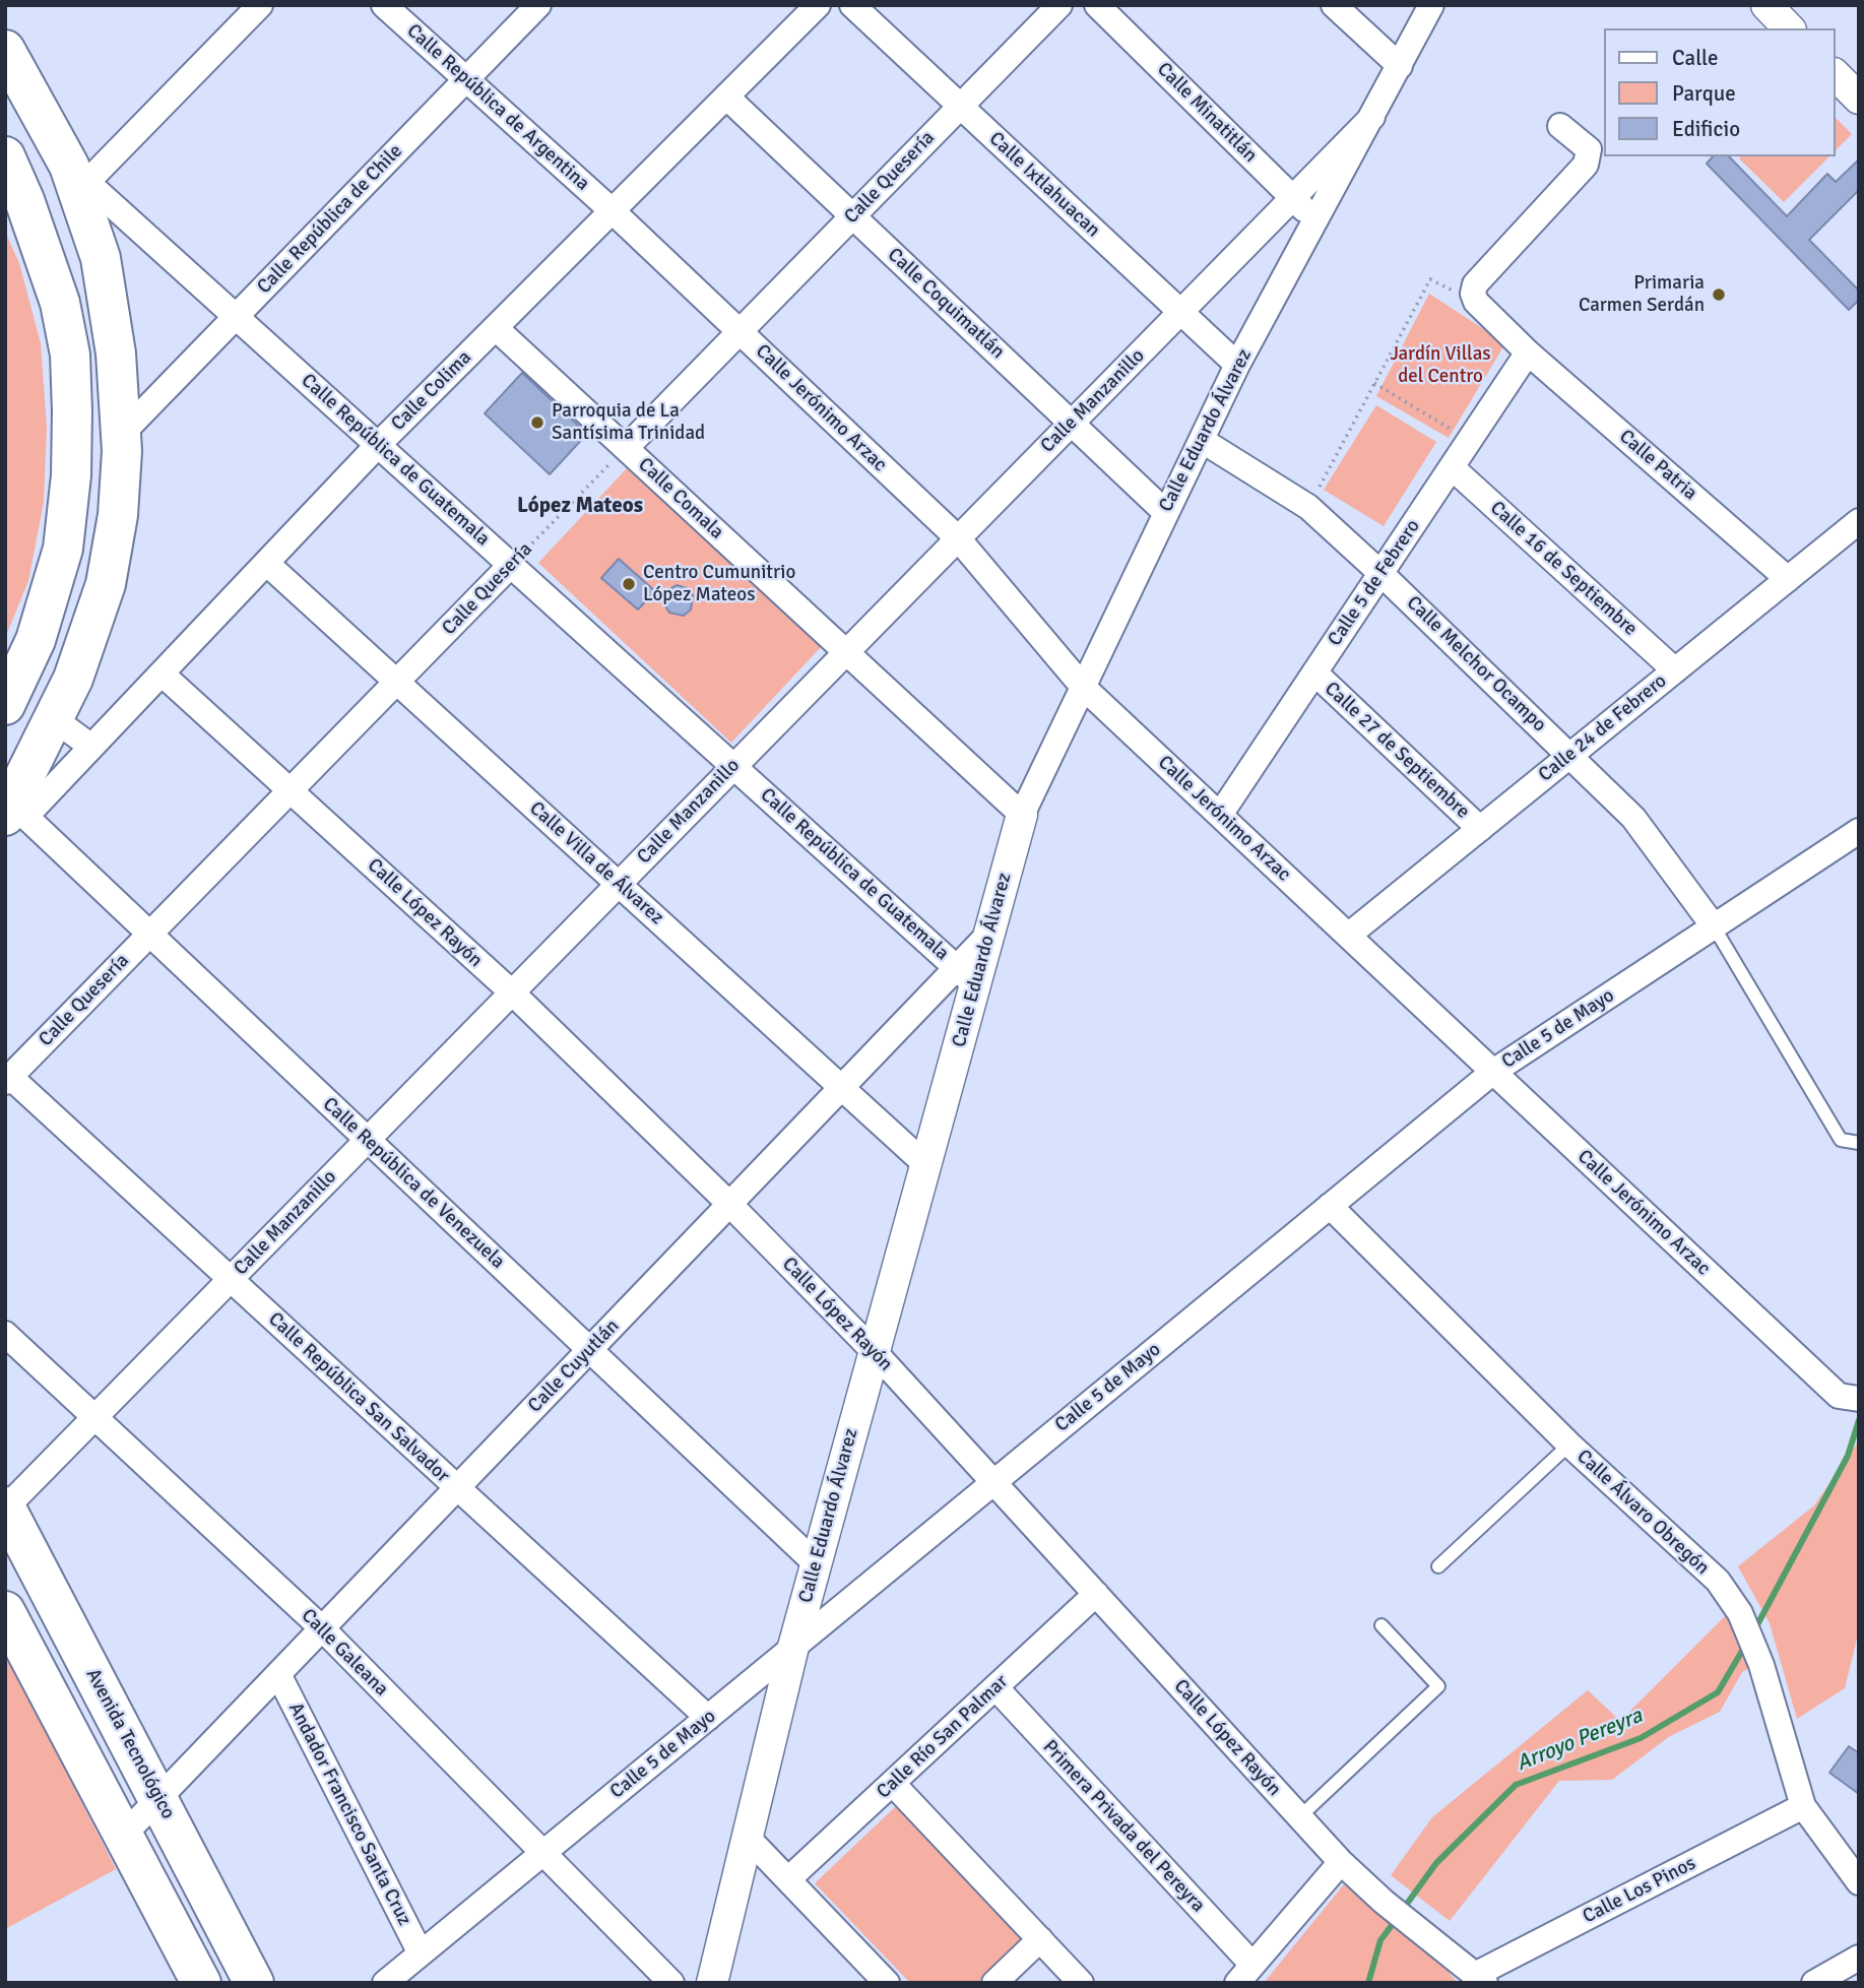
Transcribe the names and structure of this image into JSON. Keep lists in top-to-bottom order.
{
  "streets": {
    "main road": ["Avenida Tecnológico"],
    "street": [
      "Calle República de Argentina",
      "Calle Minatitlán",
      "Calle Quesería",
      "Calle Ixtlahuacan",
      "Calle República de Chile",
      "Calle Coquimatlán",
      "Calle Colima",
      "Calle Manzanillo",
      "Calle Jerónimo Arzac",
      "Calle Eduardo Álvarez",
      "Calle República de Guatemala",
      "Calle Patria",
      "Calle Comala",
      "Calle 16 de Septiembre",
      "Calle 5 de Febrero",
      "Calle Melchor Ocampo",
      "Calle 24 de Febrero",
      "Calle 27 de Septiembre",
      "Calle Villa de Álvarez",
      "Calle López Rayón",
      "Calle 5 de Mayo",
      "Calle República de Venezuela",
      "Calle Cuyutlán",
      "Calle República San Salvador",
      "Calle Álvaro Obregón",
      "Calle Galeana",
      "Calle Río San Palmar",
      "Andador Francisco Santa Cruz",
      "Primera Privada del Pereyra",
      "Calle Los Pinos"
    ]
  },
  "crossings": [
    ["Calle República de Argentina", "Calle República de Chile"],
    ["Calle República de Argentina", "Calle Colima"],
    ["Calle República de Argentina", "Calle Jerónimo Arzac"],
    ["Calle Minatitlán", "Calle Manzanillo"],
    ["Calle Minatitlán", "Calle Eduardo Álvarez"],
    ["Calle Quesería", "Calle Ixtlahuacan"],
    ["Calle Quesería", "Calle Coquimatlán"],
    ["Calle Quesería", "Calle Jerónimo Arzac"],
    ["Calle Quesería", "Calle República de Guatemala"],
    ["Calle Quesería", "Calle Comala"],
    ["Calle Quesería", "Calle Villa de Álvarez"],
    ["Calle Quesería", "Calle López Rayón"],
    ["Calle Quesería", "Calle República de Venezuela"],
    ["Calle Quesería", "Calle República San Salvador"],
    ["Calle Ixtlahuacan", "Calle Manzanillo"],
    ["Calle Ixtlahuacan", "Calle Eduardo Álvarez"],
    ["Calle República de Chile", "Calle República de Guatemala"],
    ["Calle Coquimatlán", "Calle Colima"],
    ["Calle Coquimatlán", "Calle Manzanillo"],
    ["Calle Coquimatlán", "Calle Eduardo Álvarez"],
    ["Calle Colima", "Calle Jerónimo Arzac"],
    ["Calle Colima", "Calle República de Guatemala"],
    ["Calle Colima", "Calle Comala"],
    ["Calle Colima", "Calle Villa de Álvarez"],
    ["Calle Colima", "Calle López Rayón"],
    ["Calle Colima", "Calle República de Venezuela"],
    ["Calle Manzanillo", "Calle Jerónimo Arzac"],
    ["Calle Manzanillo", "Calle Eduardo Álvarez"],
    ["Calle Manzanillo", "Calle República de Guatemala"],
    ["Calle Manzanillo", "Calle Comala"],
    ["Calle Manzanillo", "Calle Villa de Álvarez"],
    ["Calle Manzanillo", "Calle López Rayón"],
    ["Calle Manzanillo", "Calle República de Venezuela"],
    ["Calle Manzanillo", "Calle República San Salvador"],
    ["Calle Manzanillo", "Calle Galeana"],
    ["Calle Manzanillo", "Avenida Tecnológico"],
    ["Calle Jerónimo Arzac", "Calle Eduardo Álvarez"],
    ["Calle Jerónimo Arzac", "Calle 5 de Febrero"],
    ["Calle Jerónimo Arzac", "Calle 24 de Febrero"],
    ["Calle Jerónimo Arzac", "Calle 5 de Mayo"],
    ["Calle Eduardo Álvarez", "Calle República de Guatemala"],
    ["Calle Eduardo Álvarez", "Calle Comala"],
    ["Calle Eduardo Álvarez", "Calle Melchor Ocampo"],
    ["Calle Eduardo Álvarez", "Calle Villa de Álvarez"],
    ["Calle Eduardo Álvarez", "Calle López Rayón"],
    ["Calle Eduardo Álvarez", "Calle 5 de Mayo"],
    ["Calle Eduardo Álvarez", "Calle República de Venezuela"],
    ["Calle Eduardo Álvarez", "Calle Cuyutlán"],
    ["Calle República de Guatemala", "Calle Cuyutlán"],
    ["Calle Patria", "Calle 5 de Febrero"],
    ["Calle Patria", "Calle 24 de Febrero"],
    ["Calle 16 de Septiembre", "Calle 5 de Febrero"],
    ["Calle 16 de Septiembre", "Calle 24 de Febrero"],
    ["Calle 5 de Febrero", "Calle Melchor Ocampo"],
    ["Calle 5 de Febrero", "Calle 27 de Septiembre"],
    ["Calle Melchor Ocampo", "Calle 24 de Febrero"],
    ["Calle Melchor Ocampo", "Calle 5 de Mayo"],
    ["Calle 24 de Febrero", "Calle 27 de Septiembre"],
    ["Calle Villa de Álvarez", "Calle Cuyutlán"],
    ["Calle López Rayón", "Calle 5 de Mayo"],
    ["Calle López Rayón", "Calle Cuyutlán"],
    ["Calle López Rayón", "Calle Río San Palmar"],
    ["Calle López Rayón", "Calle Los Pinos"],
    ["Calle 5 de Mayo", "Calle República San Salvador"],
    ["Calle 5 de Mayo", "Calle Álvaro Obregón"],
    ["Calle 5 de Mayo", "Calle Galeana"],
    ["Calle 5 de Mayo", "Andador Francisco Santa Cruz"],
    ["Calle República de Venezuela", "Calle Cuyutlán"],
    ["Calle Cuyutlán", "Calle República San Salvador"],
    ["Calle Cuyutlán", "Calle Galeana"],
    ["Calle Cuyutlán", "Avenida Tecnológico"],
    ["Calle Cuyutlán", "Andador Francisco Santa Cruz"],
    ["Calle Álvaro Obregón", "Calle Los Pinos"],
    ["Calle Río San Palmar", "Primera Privada del Pereyra"]
  ],
  "districts": ["López Mateos"],
  "water": ["Arroyo Pereyra"],
  "parks": ["Jardín Villas del Centro"],
  "places": ["Primaria Carmen Serdán", "Parroquia de La Santísima Trinidad", "Centro Cumunitrio López Mateos"],
  "legend": ["Calle", "Parque", "Edificio"]
}
